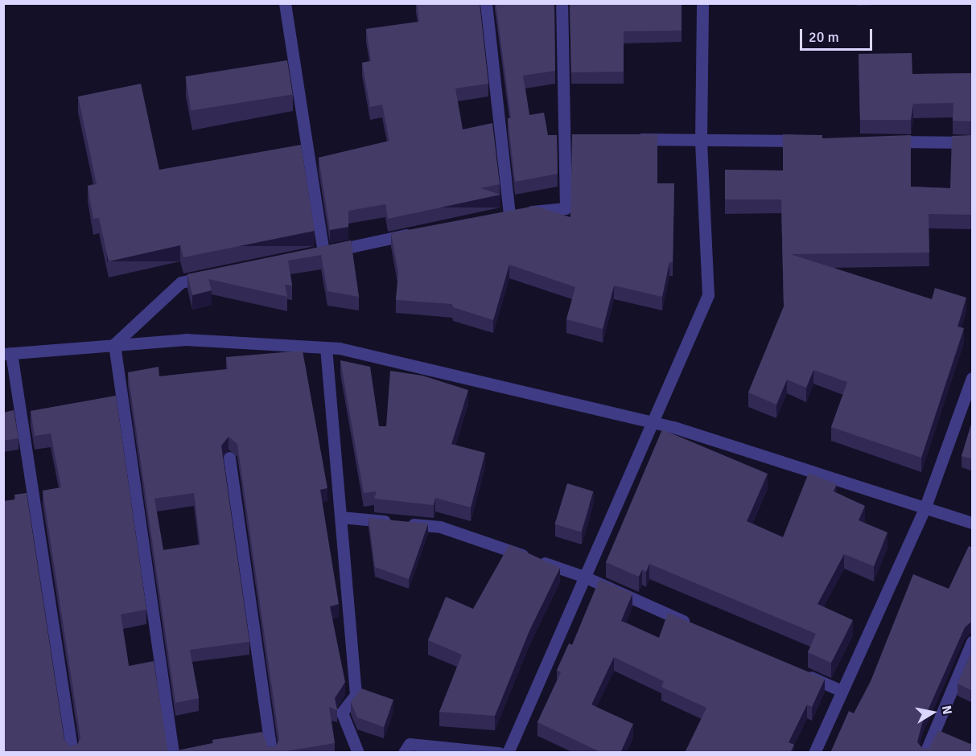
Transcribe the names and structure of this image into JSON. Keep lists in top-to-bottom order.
{
  "scale_bar": "20 m",
  "north": "right"
}
